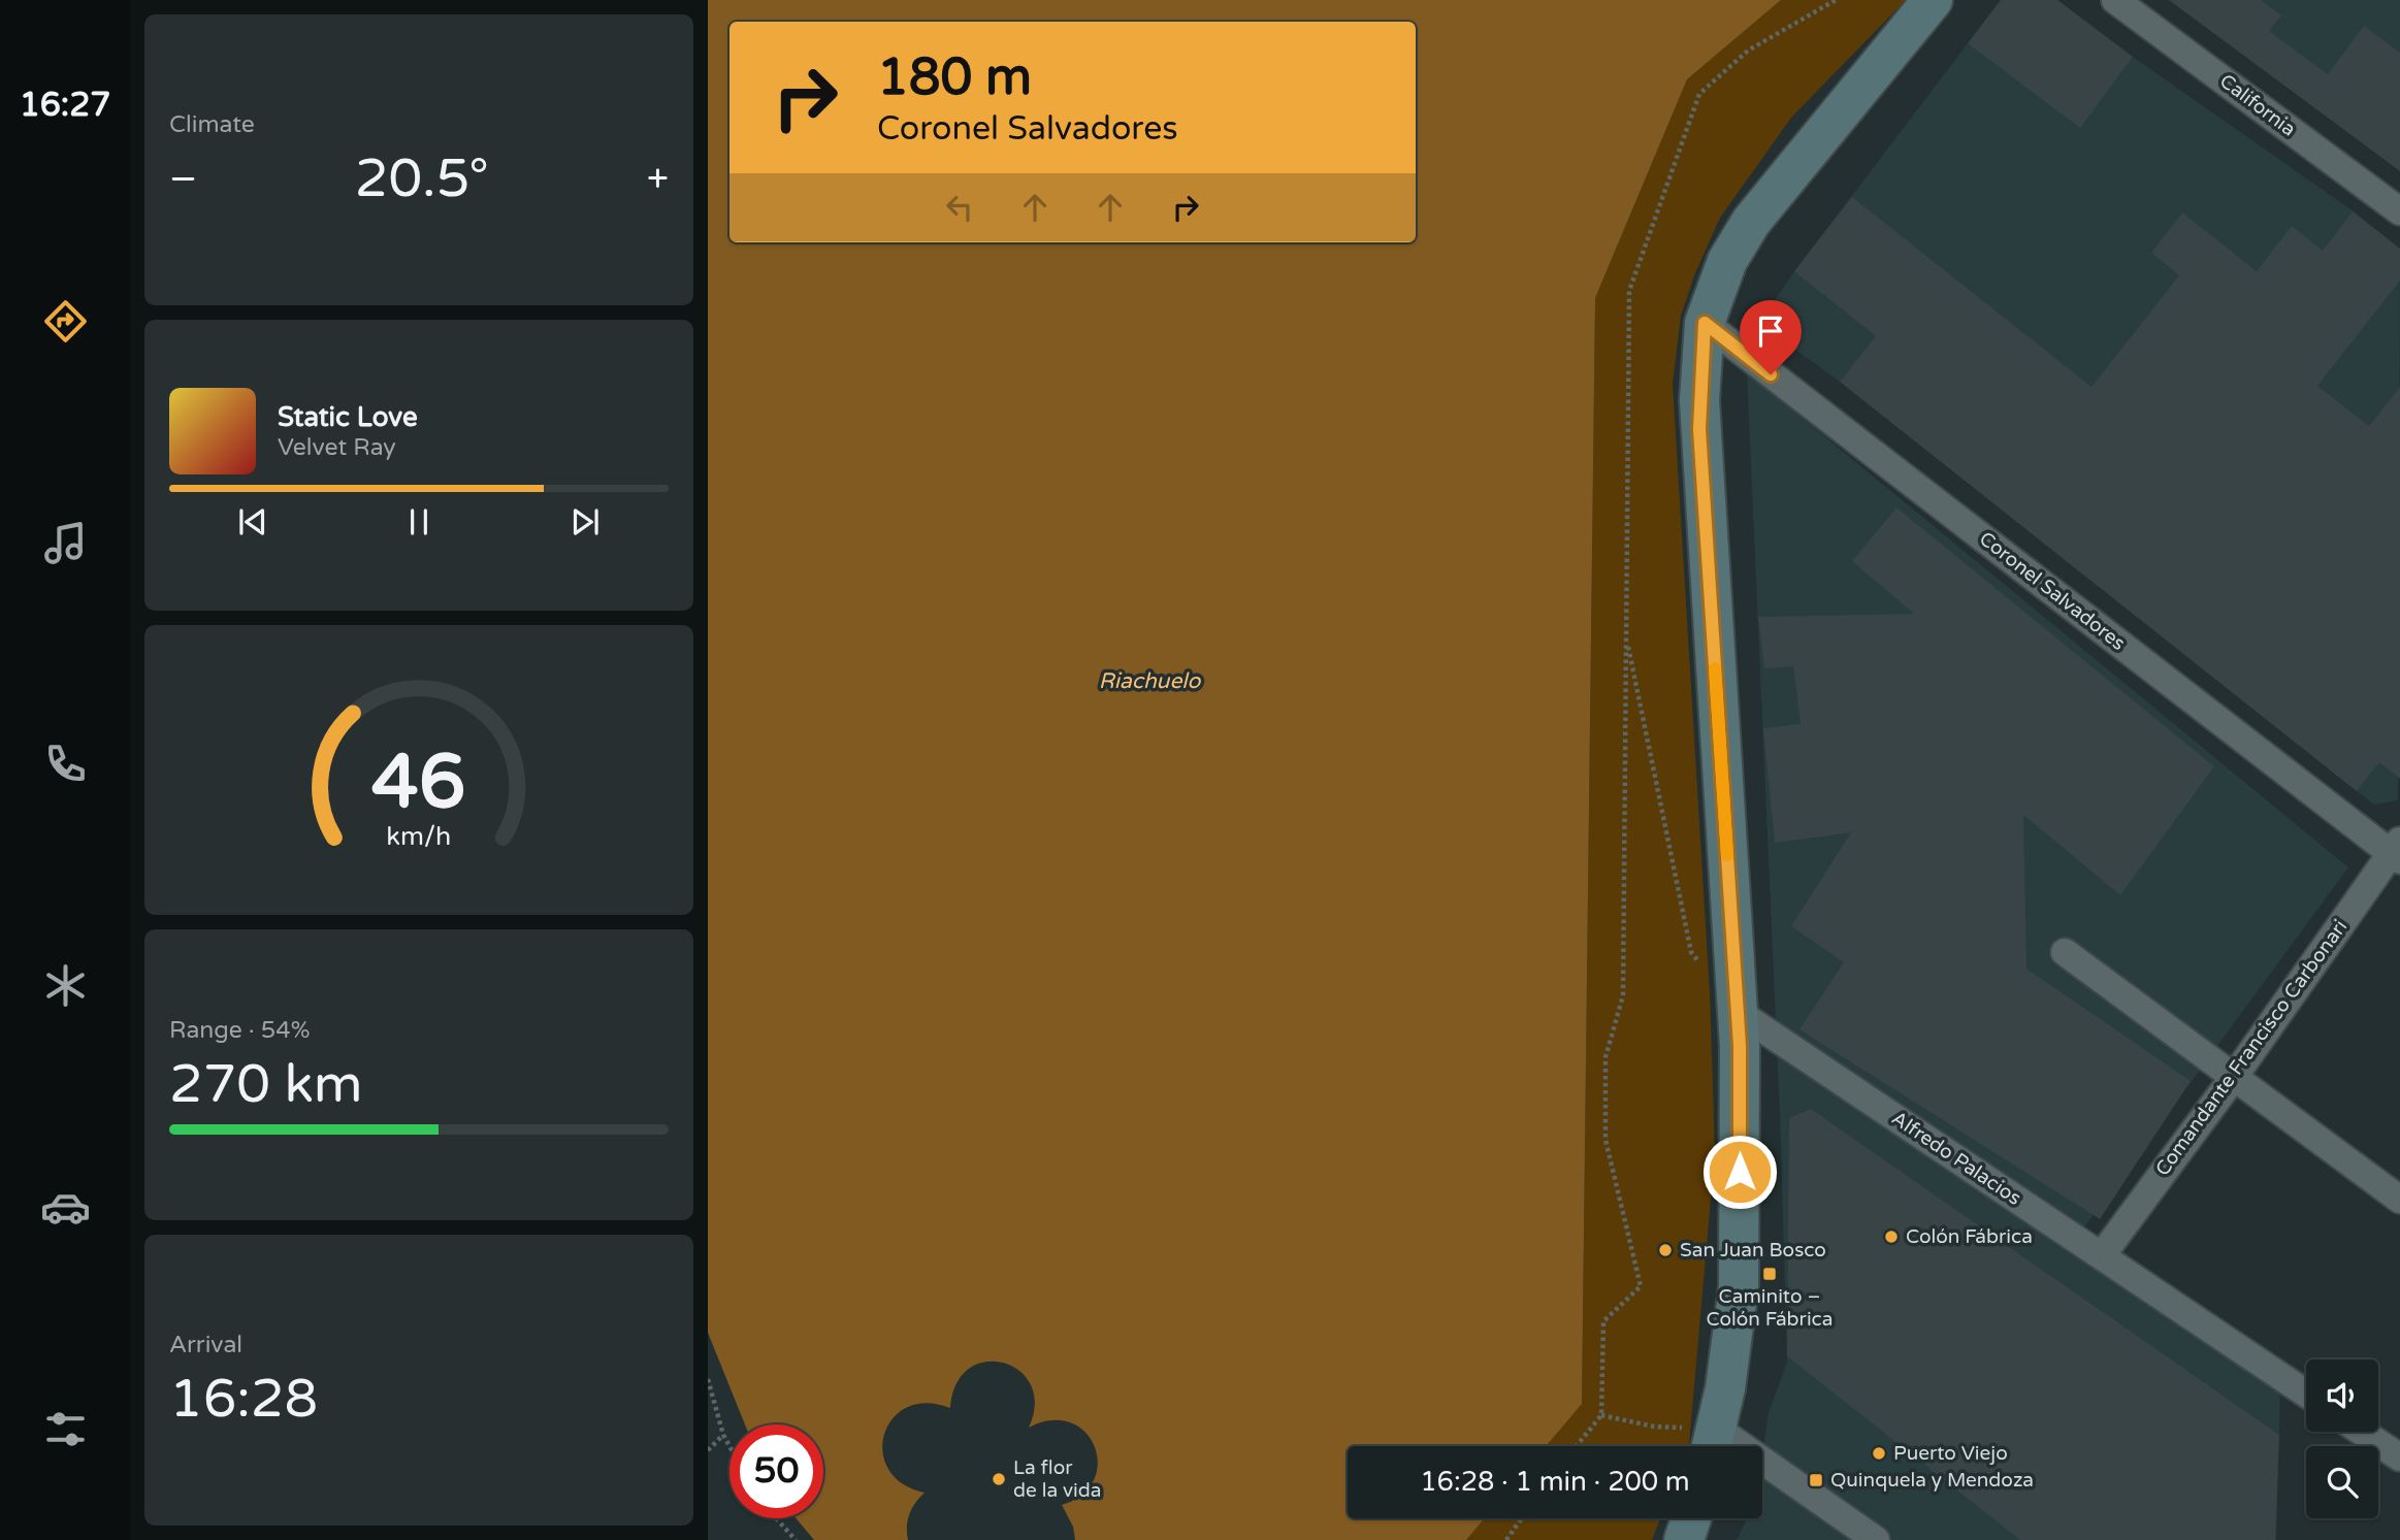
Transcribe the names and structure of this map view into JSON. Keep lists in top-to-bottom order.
{
  "streets": {
    "street": [
      "California",
      "Coronel Salvadores",
      "Comandante Francisco Carbonari",
      "Alfredo Palacios"
    ]
  },
  "crossings": [
    ["Coronel Salvadores", "Comandante Francisco Carbonari"],
    ["Comandante Francisco Carbonari", "Alfredo Palacios"]
  ],
  "water": ["Riachuelo"],
  "places": {
    "other": [
      "Colón Fábrica",
      "San Juan Bosco",
      "Puerto Viejo",
      "La flor de la vida"
    ],
    "transit": ["Caminito – Colón Fábrica", "Quinquela y Mendoza"]
  },
  "page": {
    "tabs": "16:27",
    "tile": [
      "Climate",
      ["Range · 54%", "270 km"],
      ["Arrival", "16:28"]
    ],
    "turn": ["180 m", "Coronel Salvadores"],
    "heat": ["−", "20.5°", "+"],
    "song": ["Static Love", "Velvet Ray"],
    "limit": "50",
    "trip": "16:28 · 1 min · 200 m",
    "gauge": ["46", "km/h"]
  }
}
